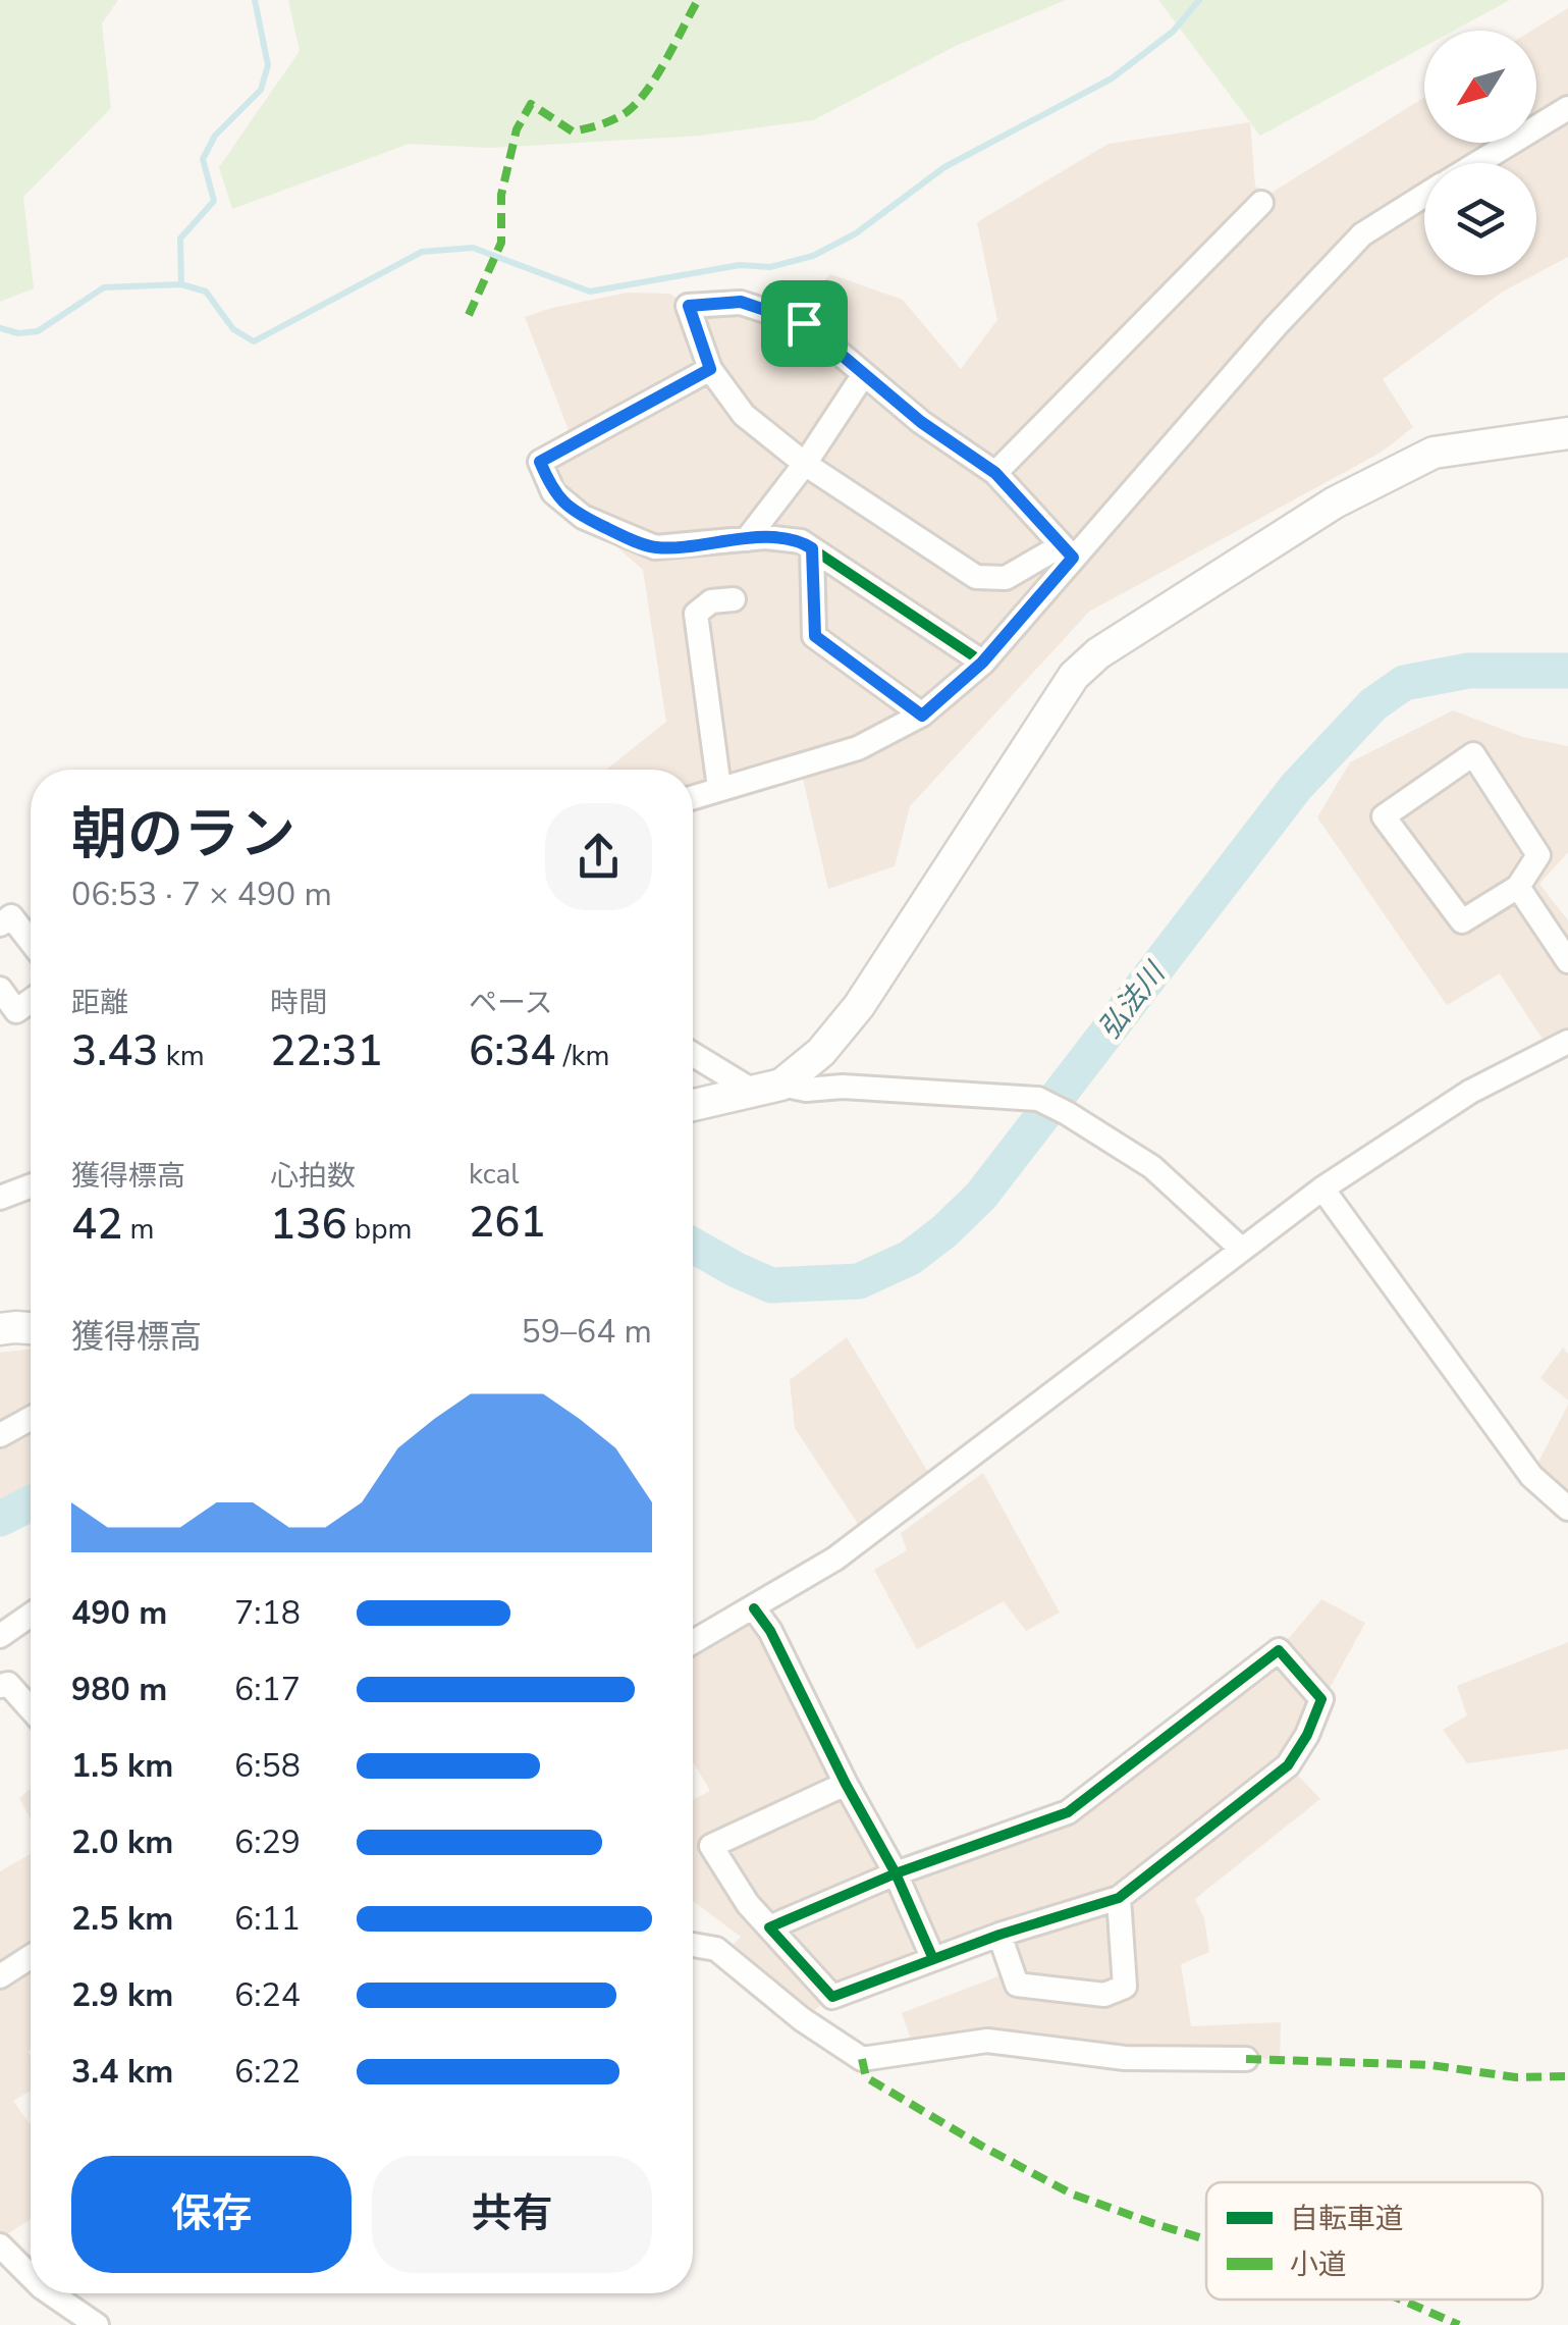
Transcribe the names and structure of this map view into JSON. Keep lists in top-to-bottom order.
{
  "water": ["弘法川"],
  "legend": ["自転車道", "小道"],
  "north": "bottom left",
  "page": {
    "heading": ["朝のラン", "06:53 · 7 × 490 m"],
    "stats": [
      ["距離", "3.43 km"],
      ["時間", "22:31"],
      ["ペース", "6:34 /km"],
      ["獲得標高", "42 m"],
      ["心拍数", "136 bpm"],
      ["kcal", "261"]
    ],
    "chart": ["獲得標高", "59–64 m"],
    "list": [
      {
        "name": "490 m",
        "note": "7:18"
      },
      {
        "name": "980 m",
        "note": "6:17"
      },
      {
        "name": "1.5 km",
        "note": "6:58"
      },
      {
        "name": "2.0 km",
        "note": "6:29"
      },
      {
        "name": "2.5 km",
        "note": "6:11"
      },
      {
        "name": "2.9 km",
        "note": "6:24"
      },
      {
        "name": "3.4 km",
        "note": "6:22"
      }
    ],
    "buttons": ["保存", "共有"]
  }
}
